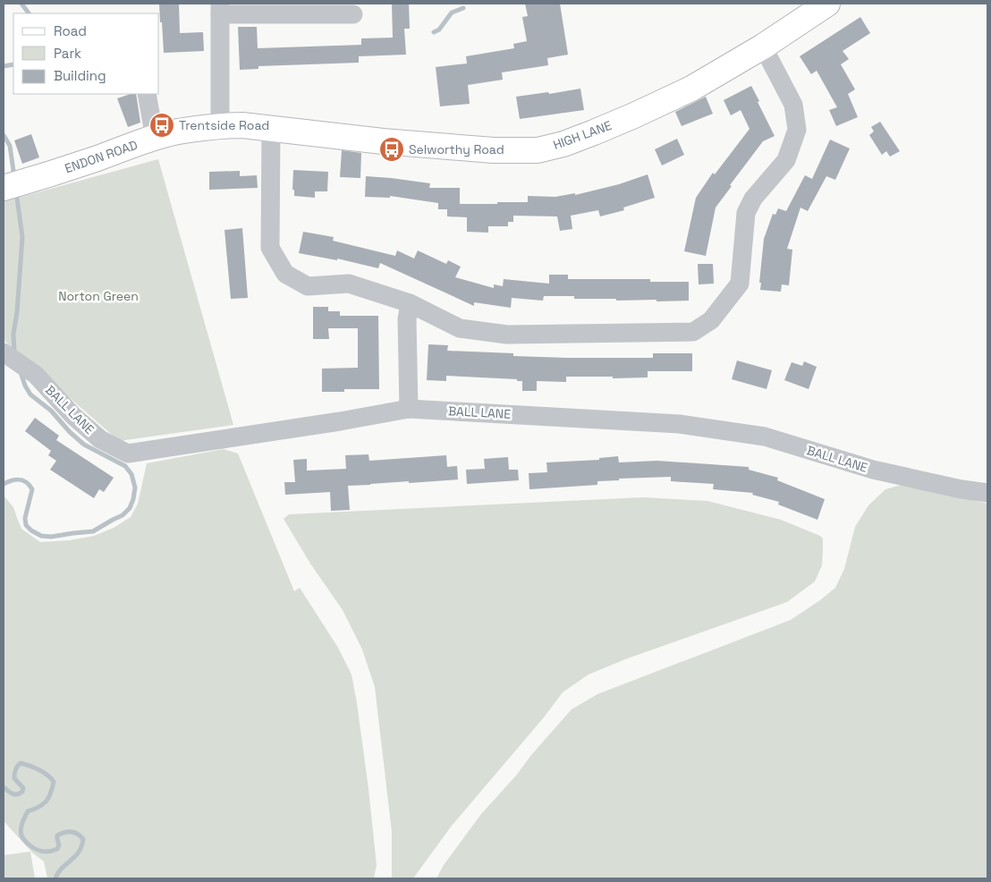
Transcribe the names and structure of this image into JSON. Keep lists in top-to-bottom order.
{
  "streets": {
    "main road": ["HIGH LANE", "ENDON ROAD"],
    "street": ["BALL LANE"]
  },
  "crossings": [
    ["HIGH LANE", "ENDON ROAD"]
  ],
  "parks": ["Norton Green"],
  "places": {
    "bus stop": ["Trentside Road", "Selworthy Road"]
  },
  "legend": ["Road", "Park", "Building"]
}
